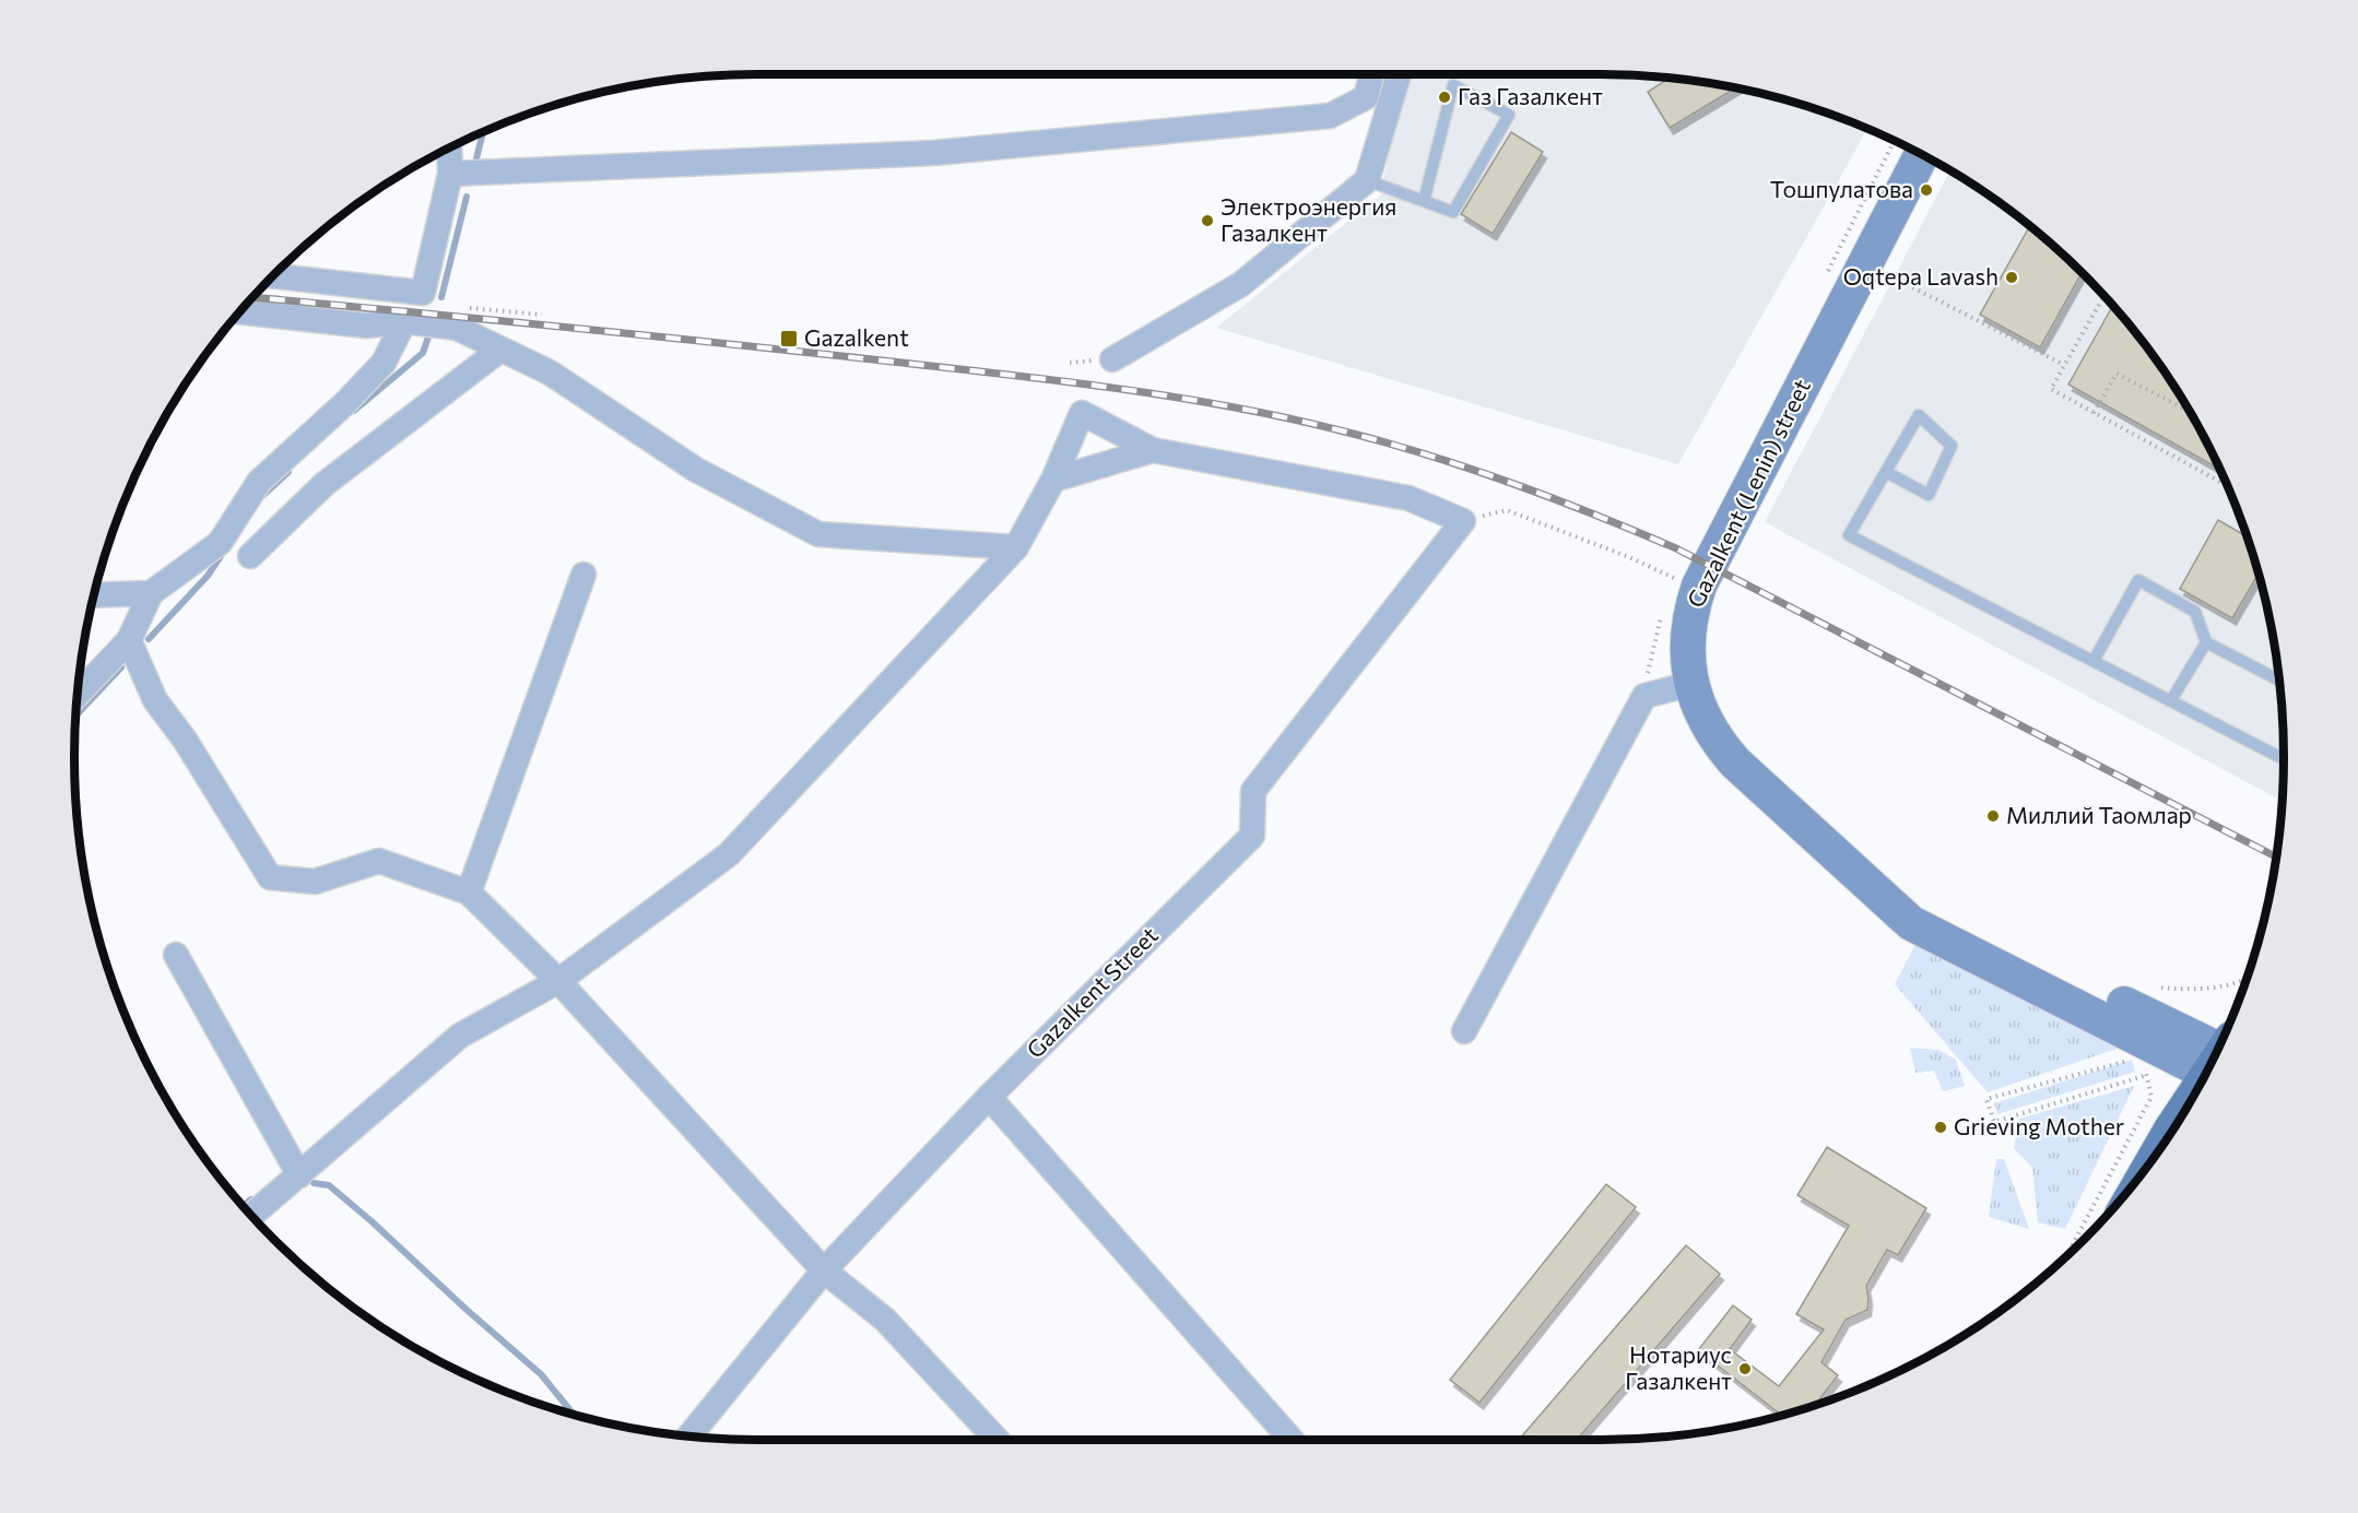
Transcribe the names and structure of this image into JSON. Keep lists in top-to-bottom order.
{
  "streets": {
    "main road": ["Gazalkent (Lenin) street"],
    "street": ["Gazalkent Street"]
  },
  "places": {
    "other": [
      "Газ Газалкент",
      "Тошпулатова",
      "Электроэнергия Газалкент",
      "Oqtepa Lavash",
      "Миллий Таомлар",
      "Grieving Mother",
      "Нотариус Газалкент"
    ],
    "transit": ["Gazalkent"]
  }
}
